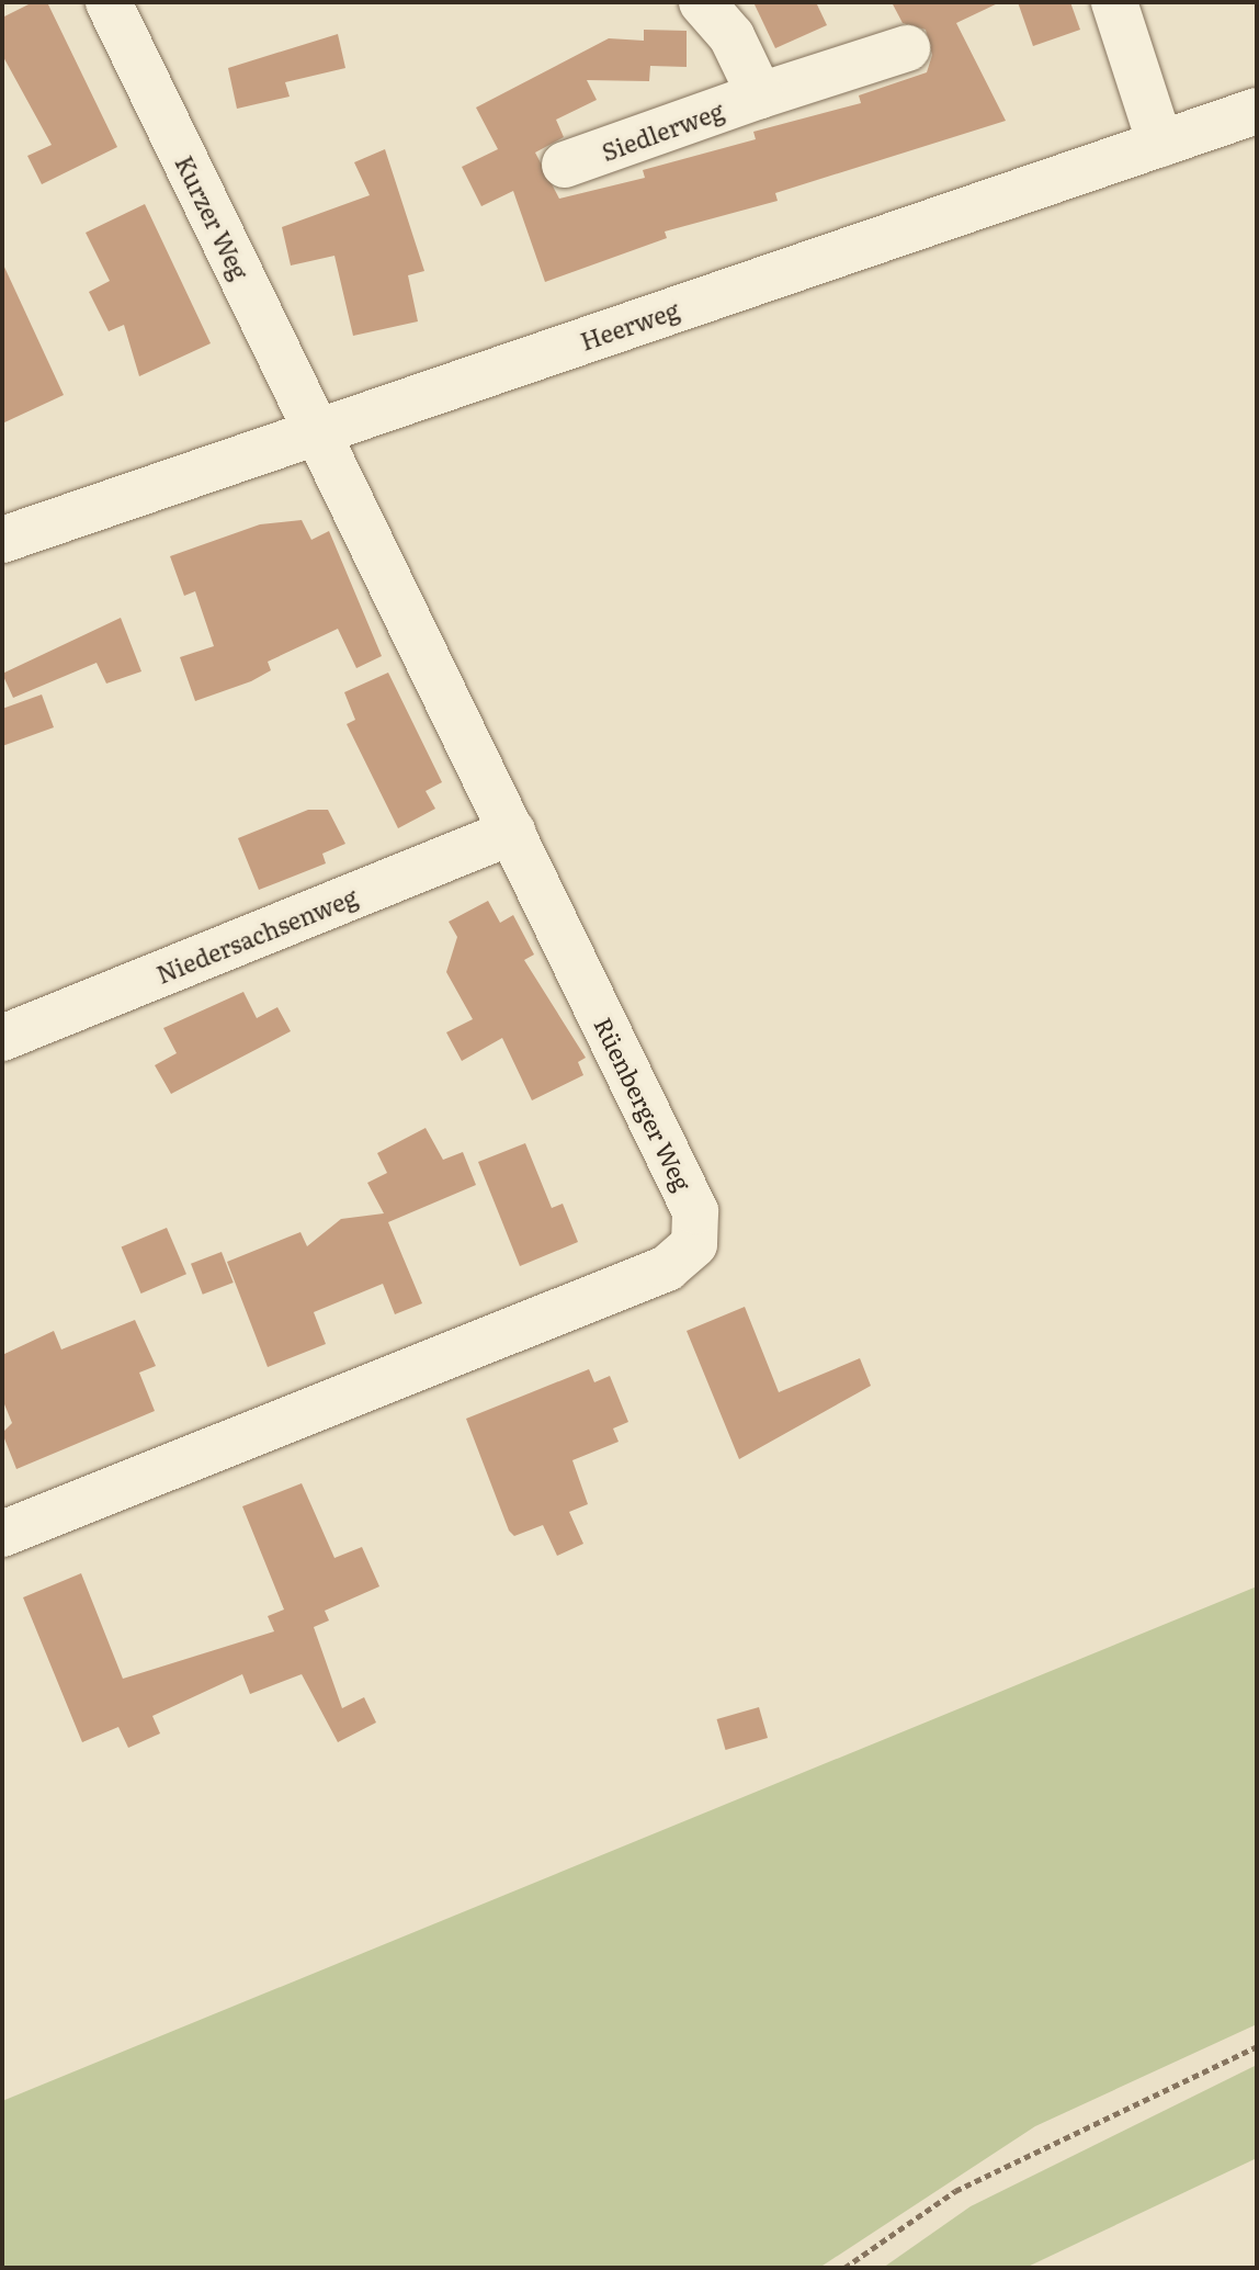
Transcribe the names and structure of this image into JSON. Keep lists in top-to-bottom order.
{
  "streets": {
    "street": [
      "Siedlerweg",
      "Kurzer Weg",
      "Heerweg",
      "Niedersachsenweg",
      "Rüenberger Weg"
    ]
  },
  "crossings": [
    ["Kurzer Weg", "Heerweg"],
    ["Kurzer Weg", "Rüenberger Weg"],
    ["Heerweg", "Rüenberger Weg"],
    ["Niedersachsenweg", "Rüenberger Weg"]
  ]
}
